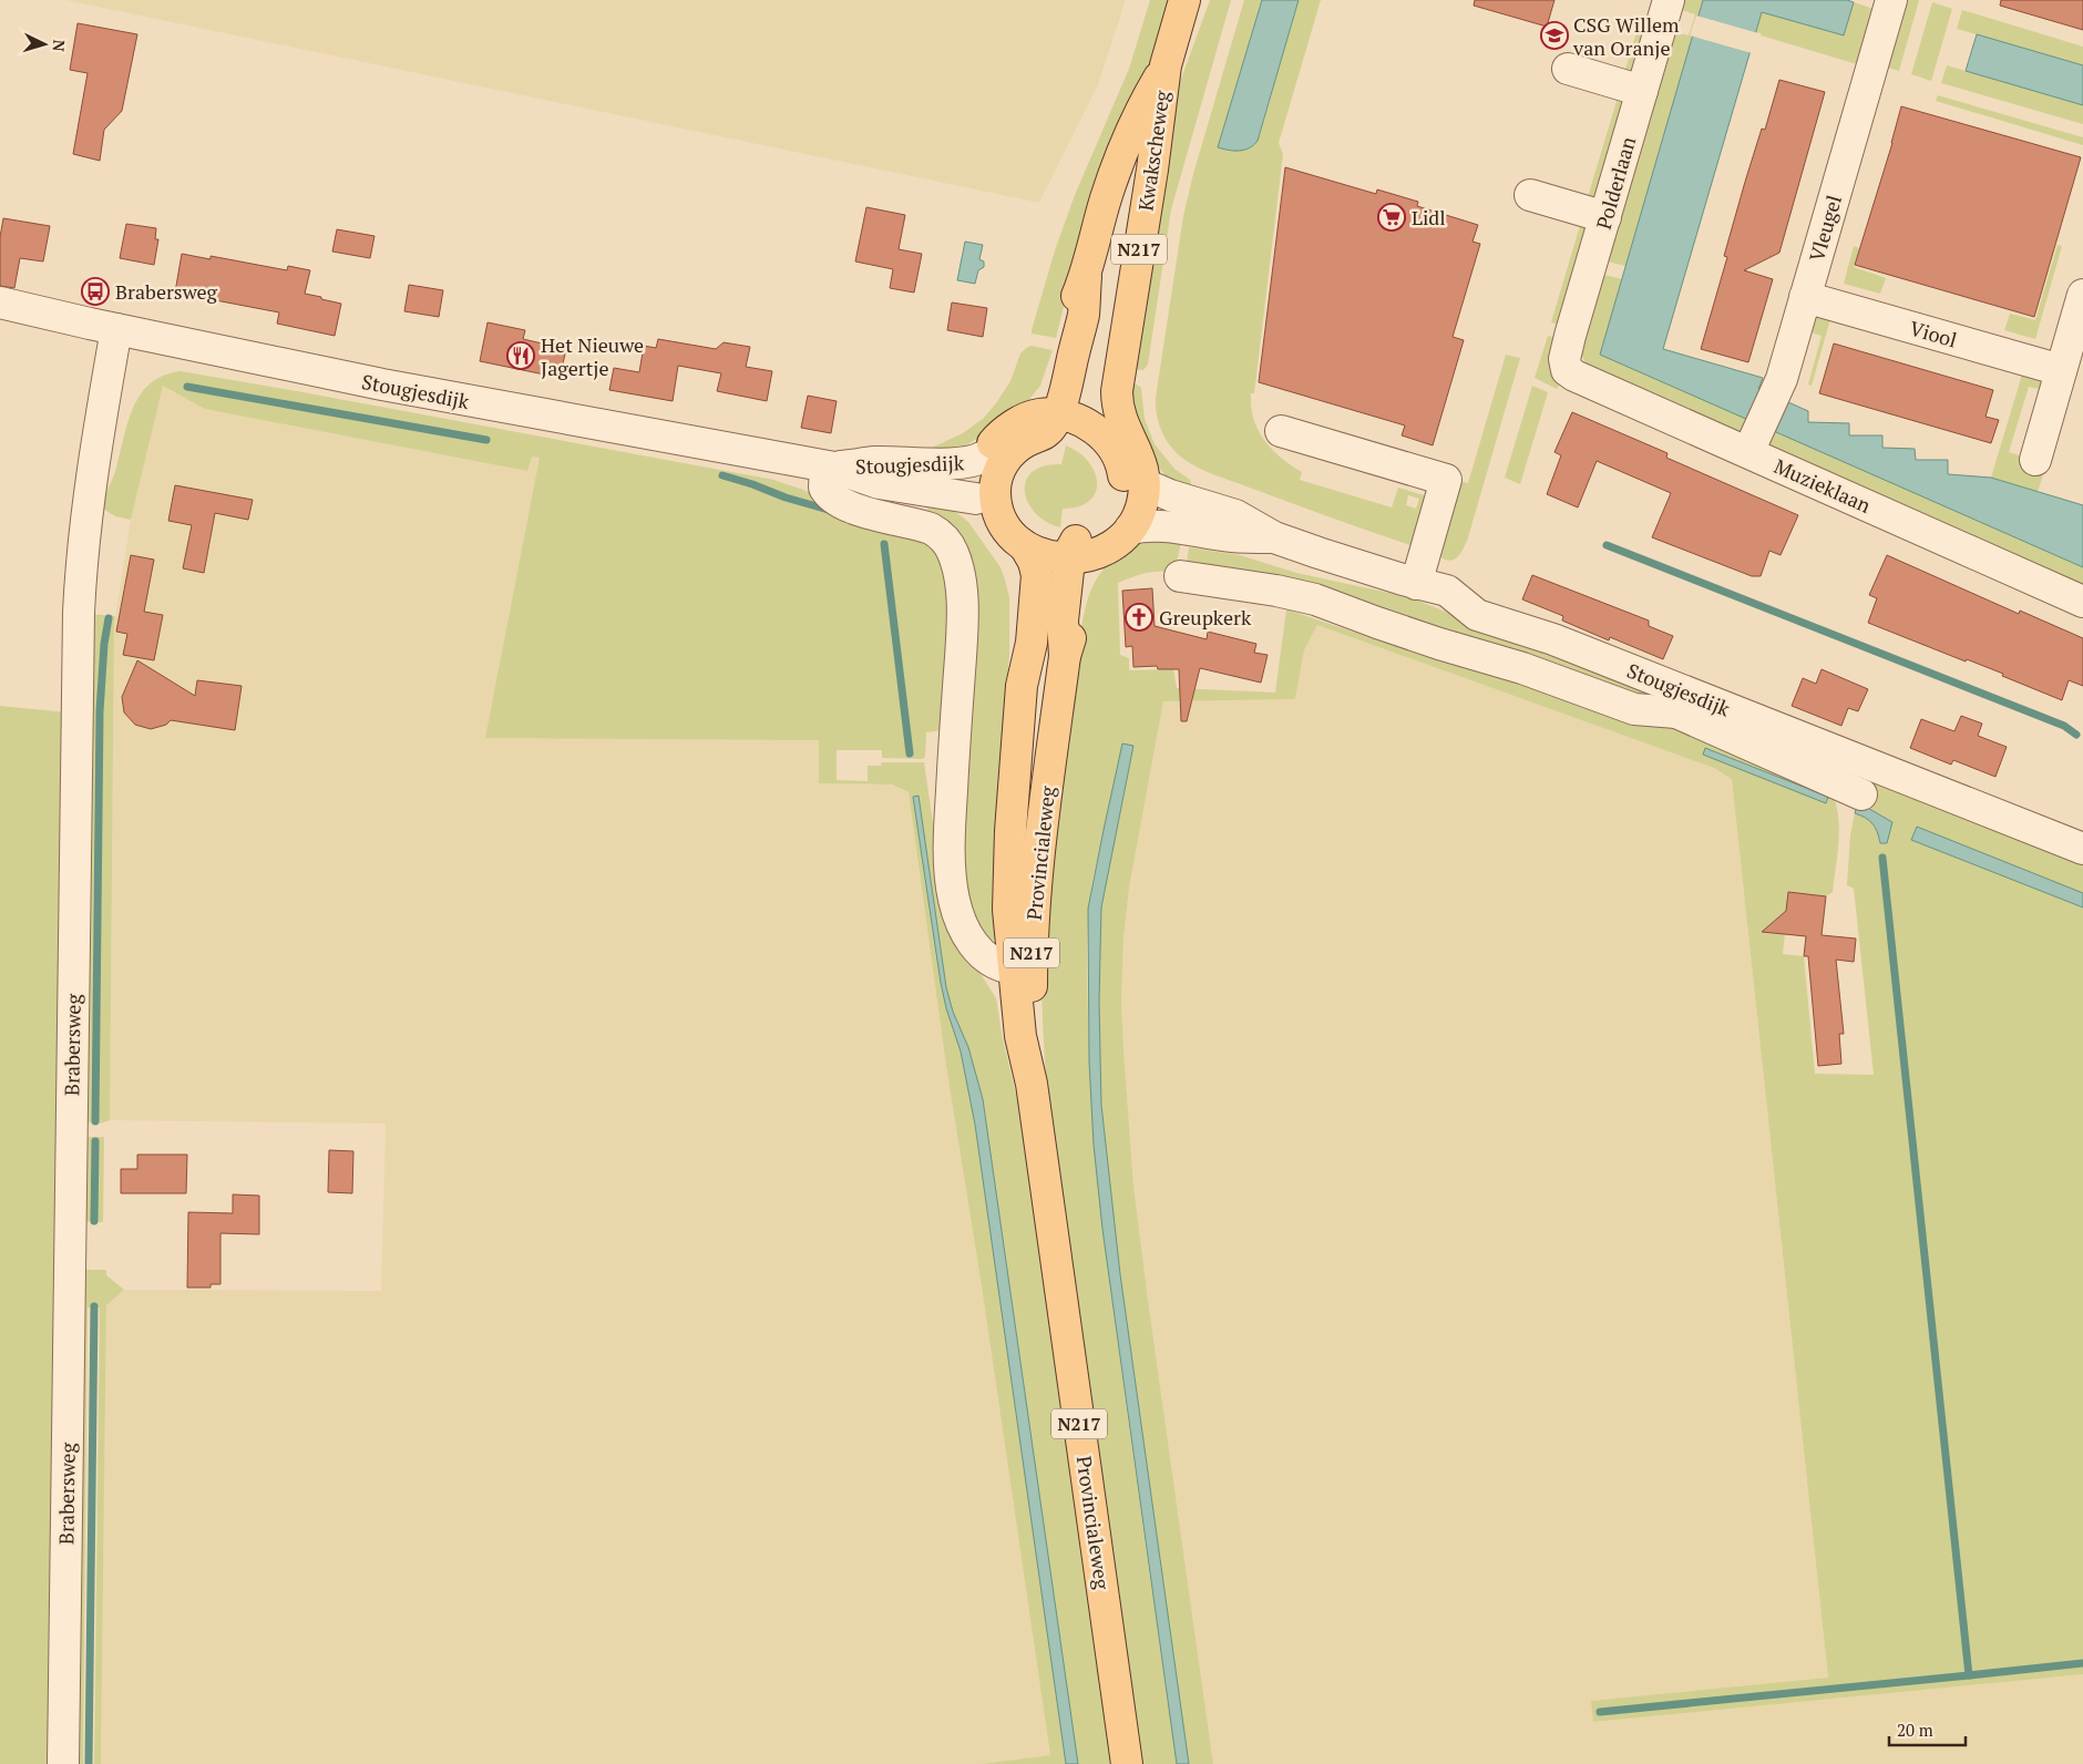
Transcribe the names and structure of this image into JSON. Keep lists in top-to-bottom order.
{
  "streets": {
    "main road": ["Kwakscheweg", "N217", "Provincialeweg"],
    "street": [
      "Polderlaan",
      "Vleugel",
      "Viool",
      "Stougjesdijk",
      "Muzieklaan",
      "Brabersweg"
    ]
  },
  "crossings": [
    ["Kwakscheweg", "N217"],
    ["Kwakscheweg", "Stougjesdijk"],
    ["Polderlaan", "Muzieklaan"],
    ["Vleugel", "Viool"],
    ["Vleugel", "Muzieklaan"],
    ["N217", "Stougjesdijk"],
    ["N217", "Provincialeweg"],
    ["Stougjesdijk", "Brabersweg"]
  ],
  "places": {
    "school or university": ["CSG Willem van Oranje"],
    "supermarket": ["Lidl"],
    "bus stop": ["Brabersweg"],
    "restaurant": ["Het Nieuwe Jagertje"],
    "church": ["Greupkerk"]
  },
  "scale_bar": "20 m",
  "north": "right"
}
